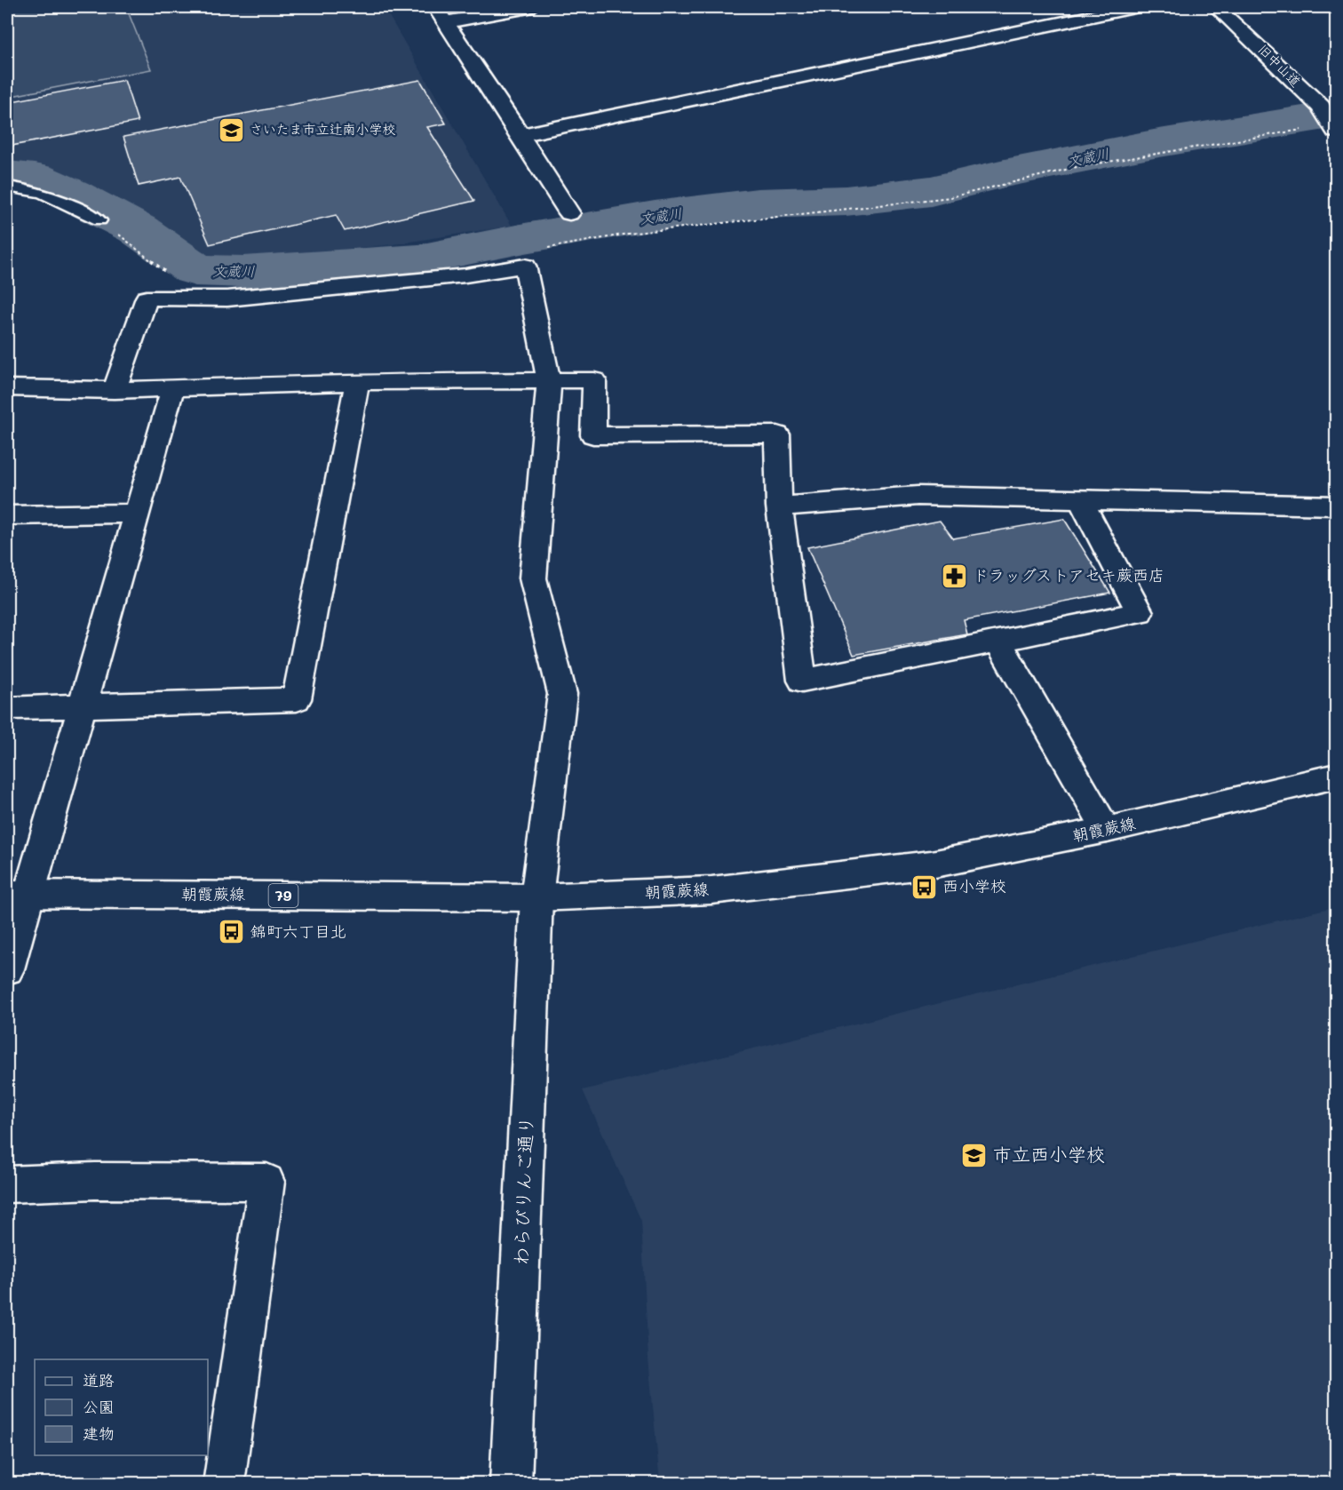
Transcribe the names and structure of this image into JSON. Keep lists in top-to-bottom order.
{
  "streets": {
    "street": [
      "旧中山道",
      "朝霞蕨線",
      "79",
      "わらびりんご通り"
    ]
  },
  "crossings": [
    ["朝霞蕨線", "わらびりんご通り"]
  ],
  "water": ["文蔵川"],
  "places": {
    "school or university": ["さいたま市立辻南小学校", "市立西小学校"],
    "pharmacy": ["ドラッグストアセキ蕨西店"],
    "bus stop": ["西小学校", "錦町六丁目北"]
  },
  "legend": ["道路", "公園", "建物"]
}
